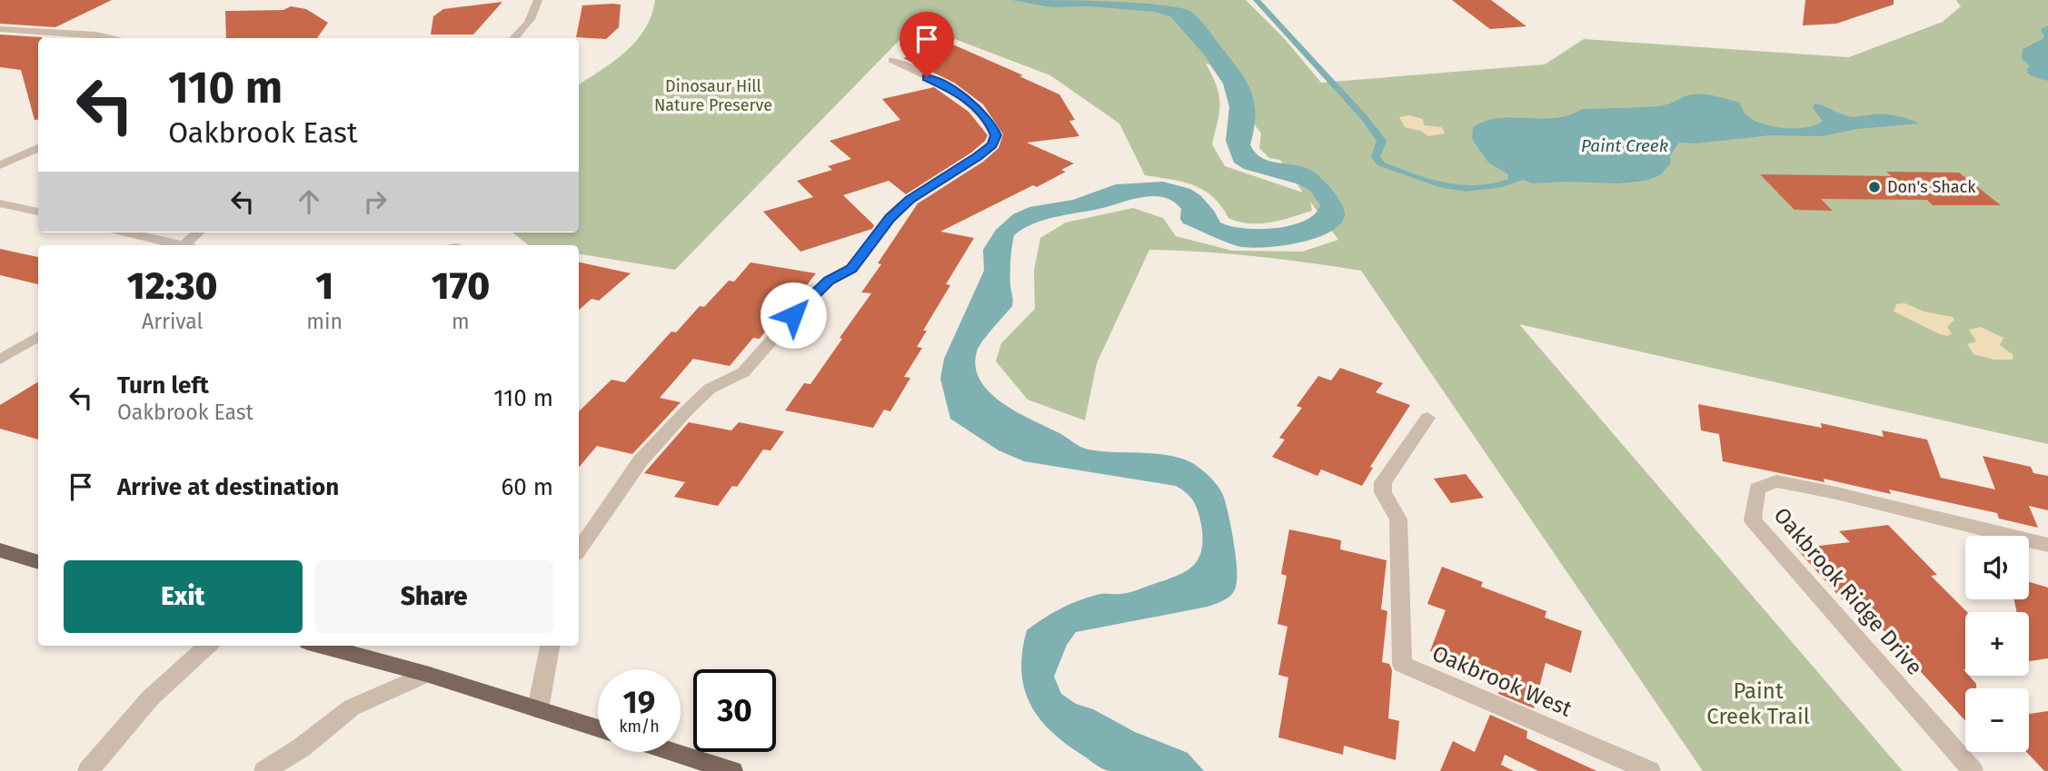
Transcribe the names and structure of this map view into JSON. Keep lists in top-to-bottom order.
{
  "streets": {
    "street": ["Oakbrook Ridge Drive", "Oakbrook West"]
  },
  "water": ["Paint Creek"],
  "parks": ["Dinosaur Hill Nature Preserve", "Paint Creek Trail"],
  "places": ["Don's Shack"],
  "page": {
    "turn": ["110 m", "Oakbrook East"],
    "eta": [
      "12:30",
      "Arrival",
      "1",
      "min",
      "170",
      "m"
    ],
    "list": [
      {
        "name": "Turn left",
        "note": "Oakbrook East",
        "value": "110 m"
      },
      {
        "name": "Arrive at destination",
        "value": "60 m"
      }
    ],
    "map_buttons": ["+", "−"],
    "buttons": ["Exit", "Share"],
    "speed": "19 km/h",
    "limit": "30"
  }
}
